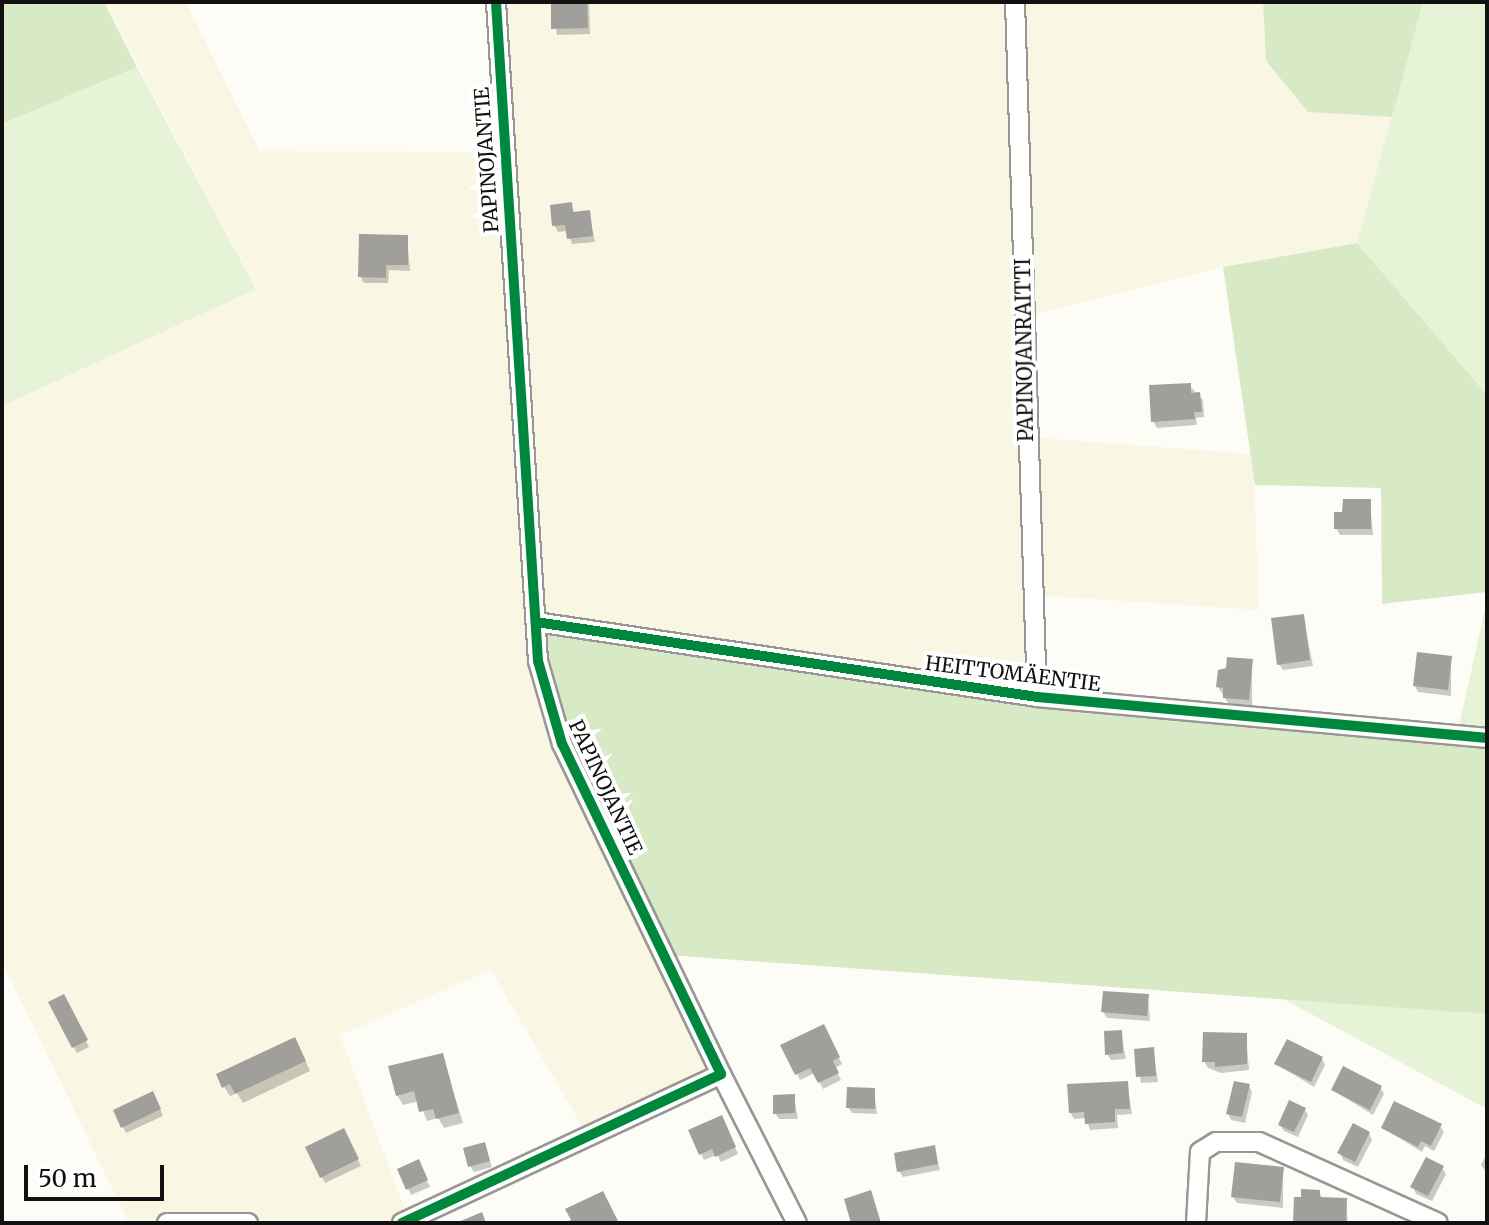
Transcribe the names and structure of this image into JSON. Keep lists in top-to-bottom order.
{
  "streets": {
    "street": ["PAPINOJANTIE", "PAPINOJANRAITTI", "HEITTOMÄENTIE"]
  },
  "crossings": [
    ["PAPINOJANTIE", "HEITTOMÄENTIE"],
    ["PAPINOJANRAITTI", "HEITTOMÄENTIE"]
  ],
  "scale_bar": "50 m"
}
